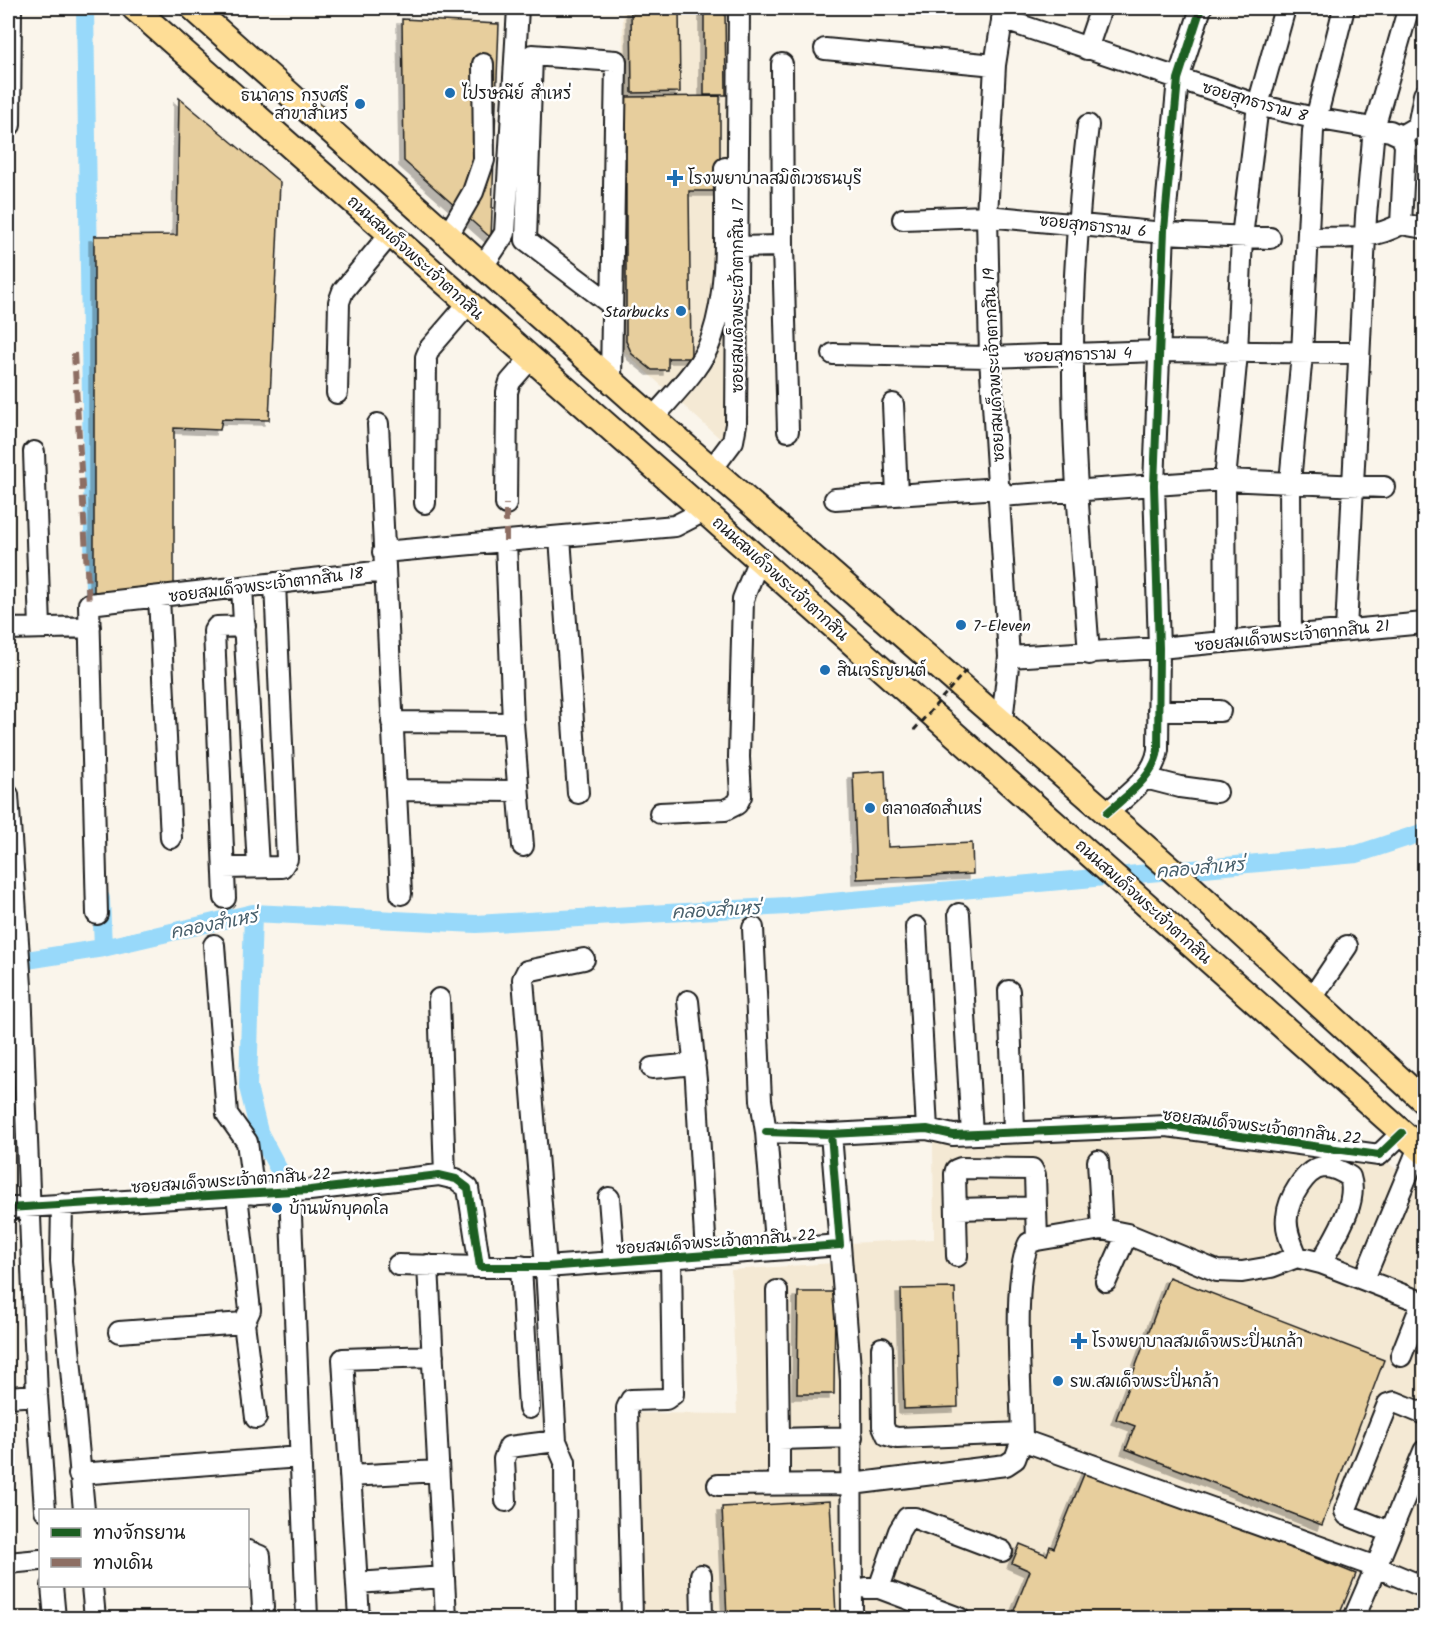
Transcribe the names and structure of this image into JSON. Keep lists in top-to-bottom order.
{
  "streets": {
    "main road": ["ถนนสมเด็จพระเจ้าตากสิน"],
    "street": [
      "ซอยสุทธาราม 8",
      "ซอยสุทธาราม 6",
      "ซอยสมเด็จพระเจ้าตากสิน 17",
      "ซอยสุทธาราม 4",
      "ซอยสมเด็จพระเจ้าตากสิน 19",
      "ซอยสมเด็จพระเจ้าตากสิน 18",
      "ซอยสมเด็จพระเจ้าตากสิน 21",
      "ซอยสมเด็จพระเจ้าตากสิน 22"
    ]
  },
  "crossings": [
    ["ซอยสุทธาราม 8", "ซอยสมเด็จพระเจ้าตากสิน 19"],
    ["ซอยสุทธาราม 6", "ซอยสมเด็จพระเจ้าตากสิน 19"],
    ["ถนนสมเด็จพระเจ้าตากสิน", "ซอยสมเด็จพระเจ้าตากสิน 18"],
    ["ถนนสมเด็จพระเจ้าตากสิน", "ซอยสมเด็จพระเจ้าตากสิน 22"],
    ["ซอยสุทธาราม 4", "ซอยสมเด็จพระเจ้าตากสิน 19"],
    ["ซอยสมเด็จพระเจ้าตากสิน 19", "ซอยสมเด็จพระเจ้าตากสิน 21"]
  ],
  "water": ["คลองสำเหร่"],
  "places": {
    "other": [
      "ไปรษณีย์ สำเหร่",
      "ธนาคาร กรุงศรี สาขาสำเหร่",
      "Starbucks",
      "7-Eleven",
      "สินเจริญยนต์",
      "ตลาดสดสำเหร่",
      "บ้านพักบุคคโล",
      "รพ.สมเด็จพระปิ่นกล้า"
    ],
    "health": ["โรงพยาบาลสมิติเวชธนบุรี", "โรงพยาบาลสมเด็จพระปิ่นเกล้า"]
  },
  "legend": ["ทางจักรยาน", "ทางเดิน"]
}
